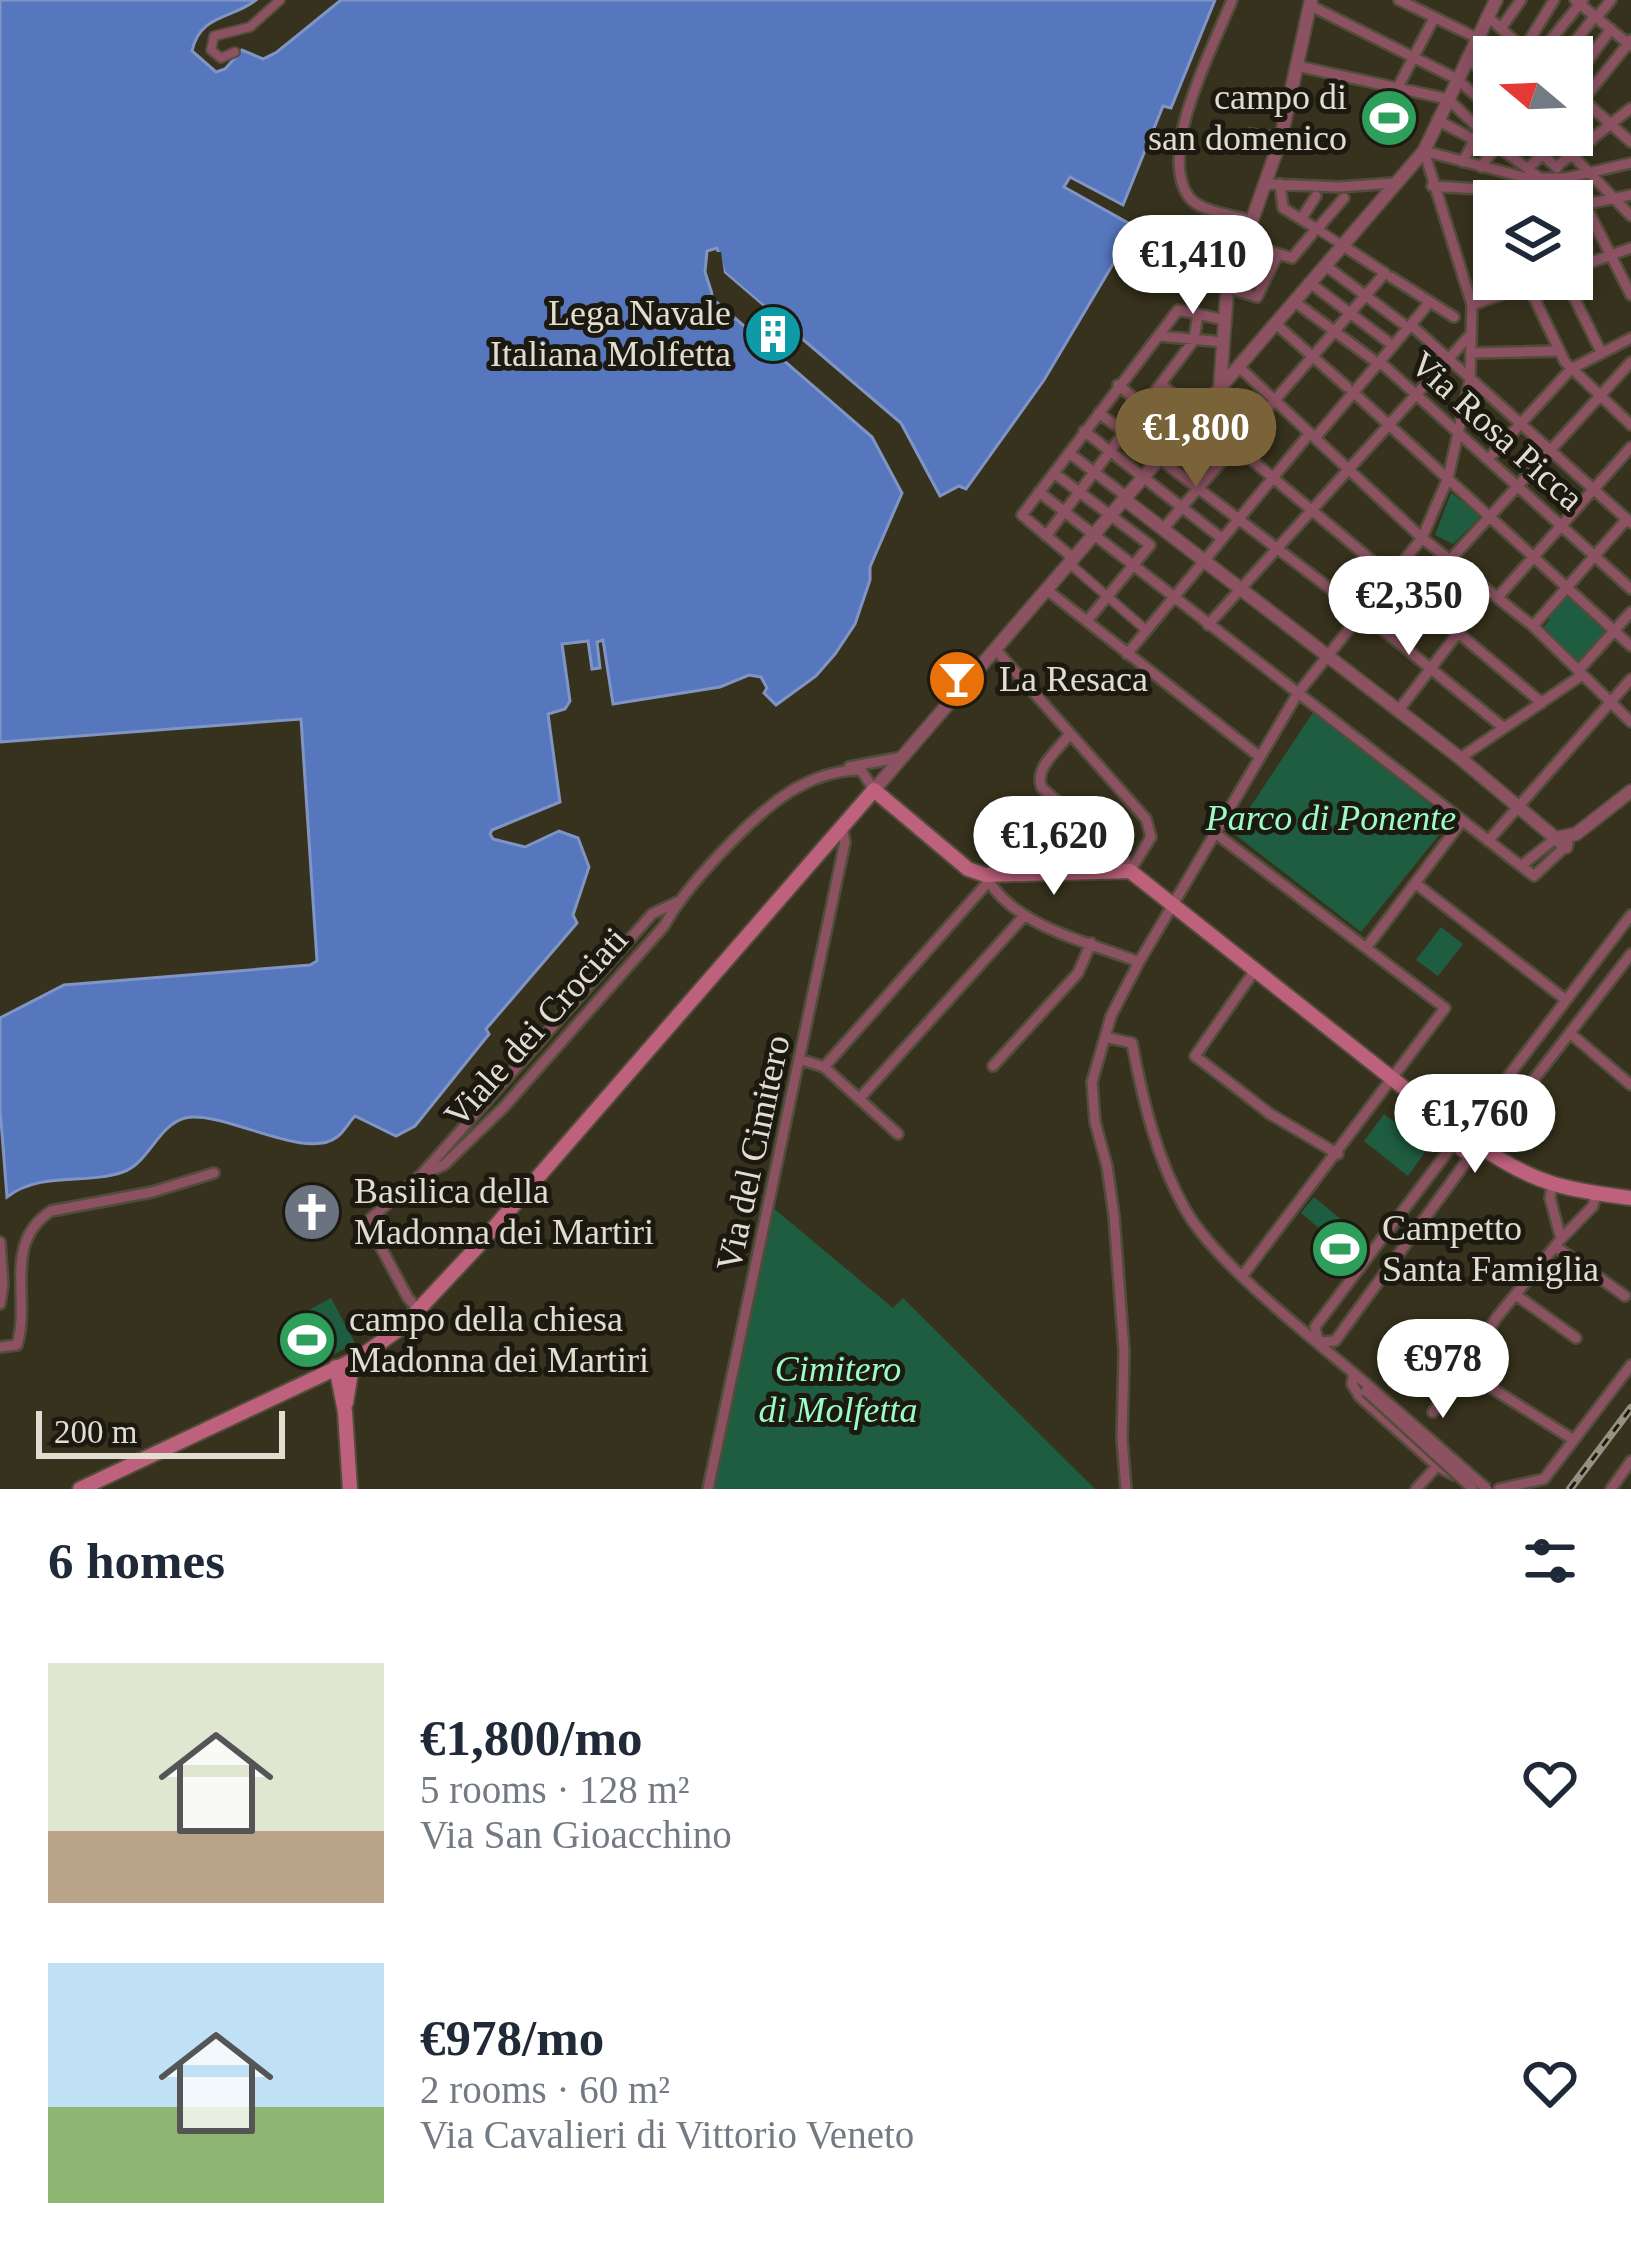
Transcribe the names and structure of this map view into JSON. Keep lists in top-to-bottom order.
{
  "streets": {
    "street": ["Via Rosa Picca", "Viale dei Crociati", "Via del Cimitero"]
  },
  "parks": ["Parco di Ponente", "Cimitero di Molfetta"],
  "places": {
    "sports": ["campo di san domenico", "Campetto Santa Famiglia", "campo della chiesa Madonna dei Martiri"],
    "building": ["Lega Navale Italiana Molfetta"],
    "bar": ["La Resaca"],
    "church": ["Basilica della Madonna dei Martiri"]
  },
  "scale_bar": "200 m",
  "north": "left",
  "page": {
    "price": [
      "€1,410",
      "€1,800",
      "€2,350",
      "€1,620",
      "€1,760",
      "€978"
    ],
    "scale": "200 m",
    "heading": "6 homes",
    "list": [
      {
        "name": "€1,800/mo",
        "note": "5 rooms · 128 m² · Via San Gioacchino"
      },
      {
        "name": "€978/mo",
        "note": "2 rooms · 60 m² · Via Cavalieri di Vittorio Veneto"
      }
    ]
  }
}
